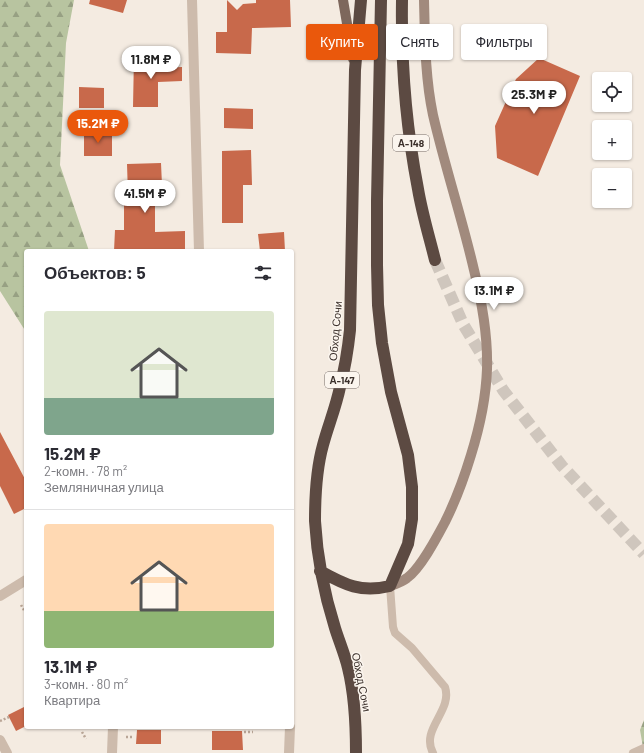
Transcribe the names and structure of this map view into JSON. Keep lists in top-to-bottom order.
{
  "streets": {
    "highway": ["А-148", "Обход Сочи", "А-147"]
  },
  "page": {
    "chip": ["Купить", "Снять", "Фильтры"],
    "price": [
      "11.8M ₽",
      "25.3M ₽",
      "15.2M ₽",
      "41.5M ₽",
      "13.1M ₽"
    ],
    "map_buttons": ["+", "−"],
    "heading": "Объектов: 5",
    "list": [
      {
        "name": "15.2M ₽",
        "note": "2-комн. · 78 m² · Земляничная улица"
      },
      {
        "name": "13.1M ₽",
        "note": "3-комн. · 80 m² · Квартира"
      }
    ]
  }
}
